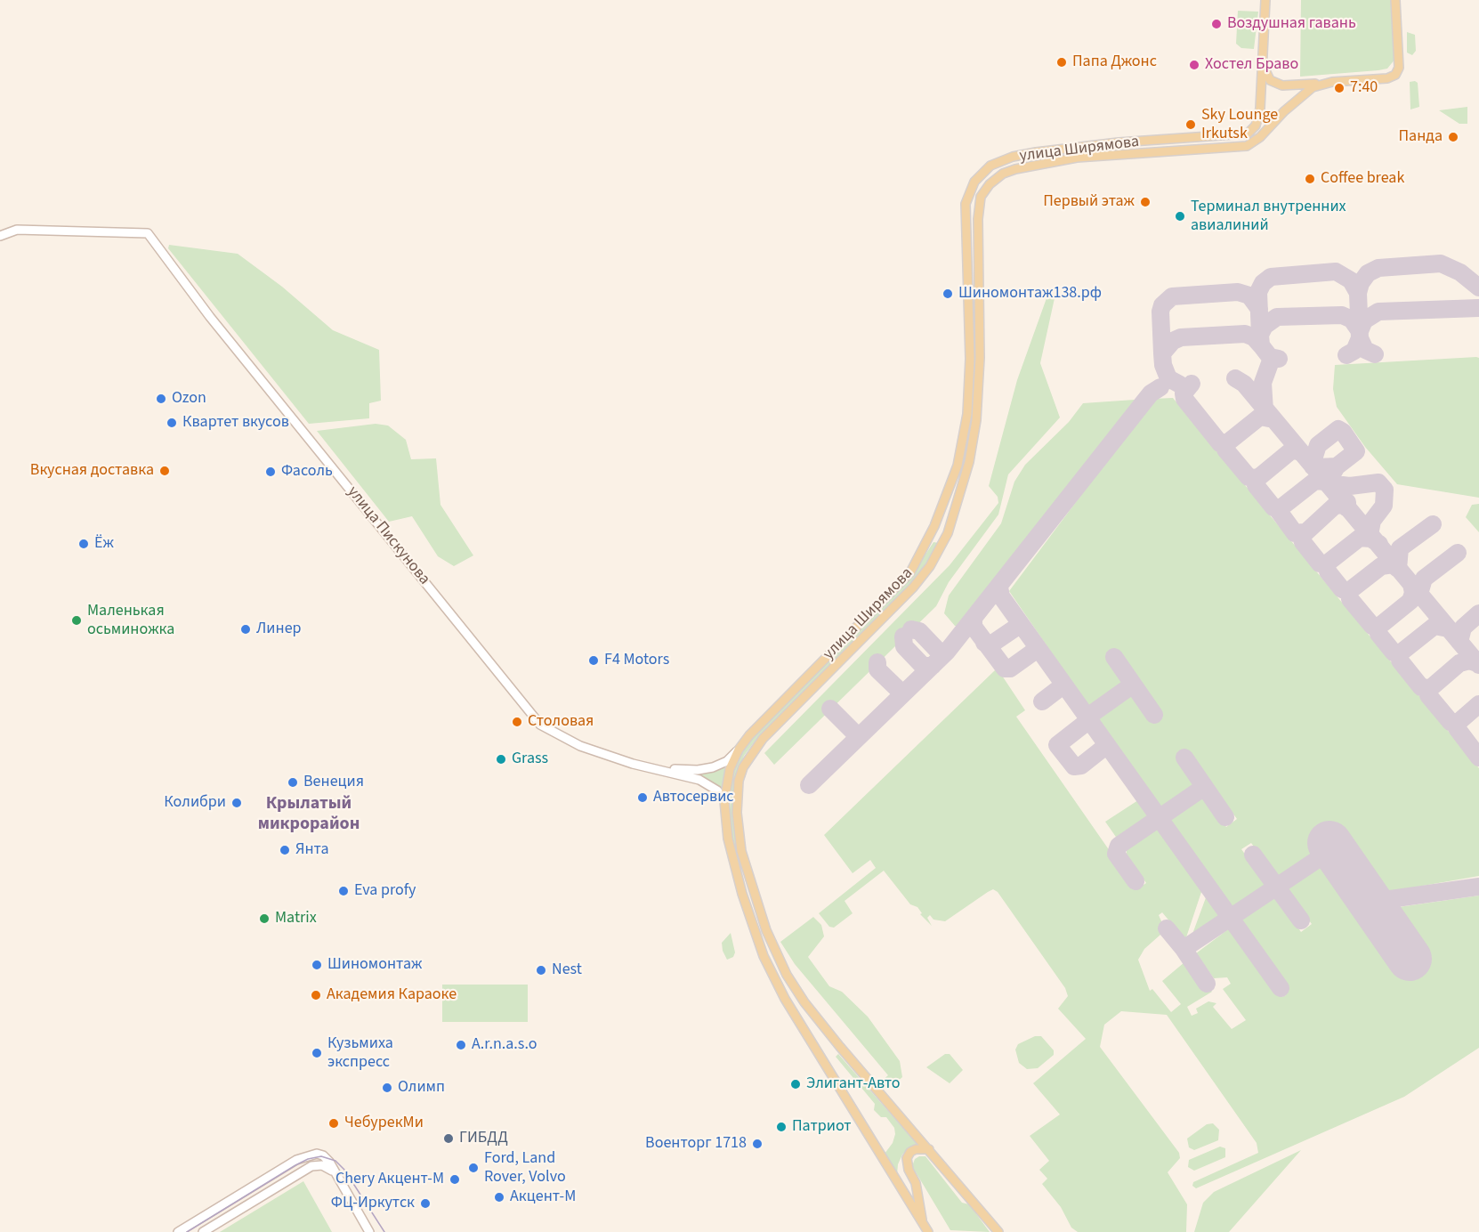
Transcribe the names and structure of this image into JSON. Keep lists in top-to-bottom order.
{
  "streets": {
    "main road": ["улица Ширямова"],
    "street": ["улица Пискунова"]
  },
  "crossings": [
    ["улица Ширямова", "улица Пискунова"]
  ],
  "districts": ["Крылатый микрорайон"],
  "places": [
    "Воздушная гавань",
    "Папа Джонс",
    "Хостел Браво",
    "7:40",
    "Sky Lounge Irkutsk",
    "Панда",
    "Coffee break",
    "Первый этаж",
    "Терминал внутренних авиалиний",
    "Шиномонтаж138.рф",
    "Ozon",
    "Квартет вкусов",
    "Вкусная доставка",
    "Фасоль",
    "Ёж",
    "Маленькая осьминожка",
    "Линер",
    "F4 Motors",
    "Столовая",
    "Grass",
    "Венеция",
    "Автосервис",
    "Колибри",
    "Янта",
    "Eva profy",
    "Matrix",
    "Шиномонтаж",
    "Nest",
    "Академия Караоке",
    "A.r.n.a.s.o",
    "Кузьмиха экспресс",
    "Элигант-Авто",
    "Олимп",
    "ЧебурекМи",
    "Патриот",
    "ГИБДД",
    "Военторг 1718",
    "Ford, Land Rover, Volvo",
    "Chery Акцент-М",
    "Акцент-М",
    "ФЦ-Иркутск"
  ]
}
